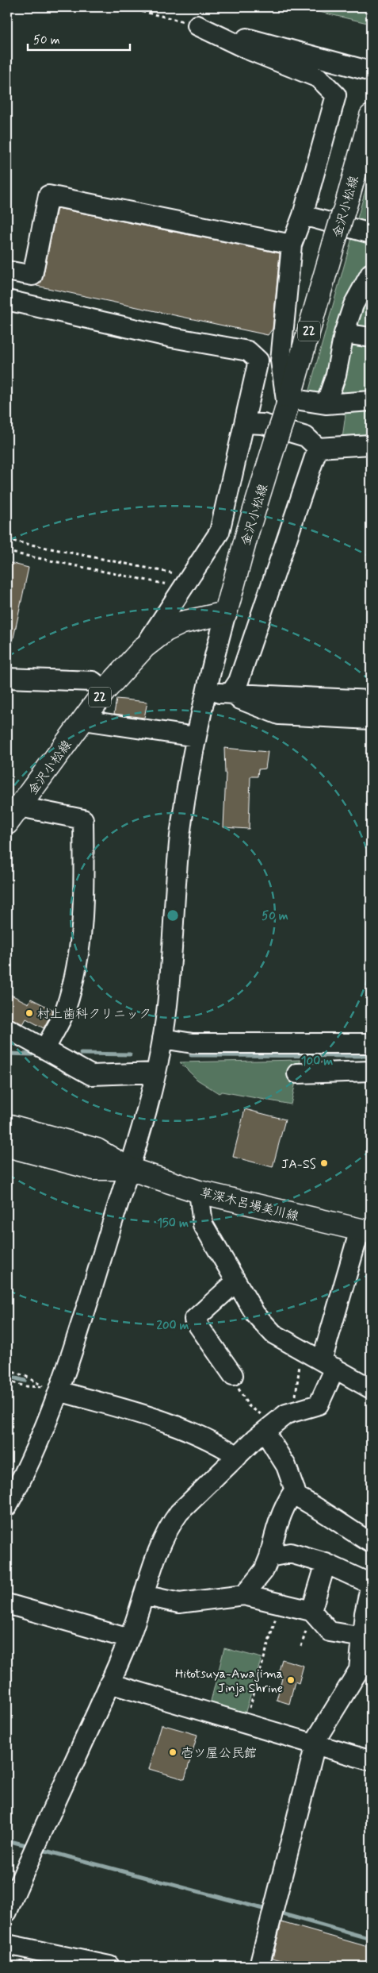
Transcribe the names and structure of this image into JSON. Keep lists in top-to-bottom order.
{
  "streets": {
    "main road": ["金沢小松線", "22", "草深木呂場美川線"]
  },
  "places": [
    "村上歯科クリニック",
    "JA-SS",
    "Hitotsuya-Awajima Jinja Shrine",
    "壱ツ屋公民館"
  ],
  "scale_bar": "50 m",
  "rings": [
    "50 m",
    "100 m",
    "150 m",
    "200 m"
  ]
}
